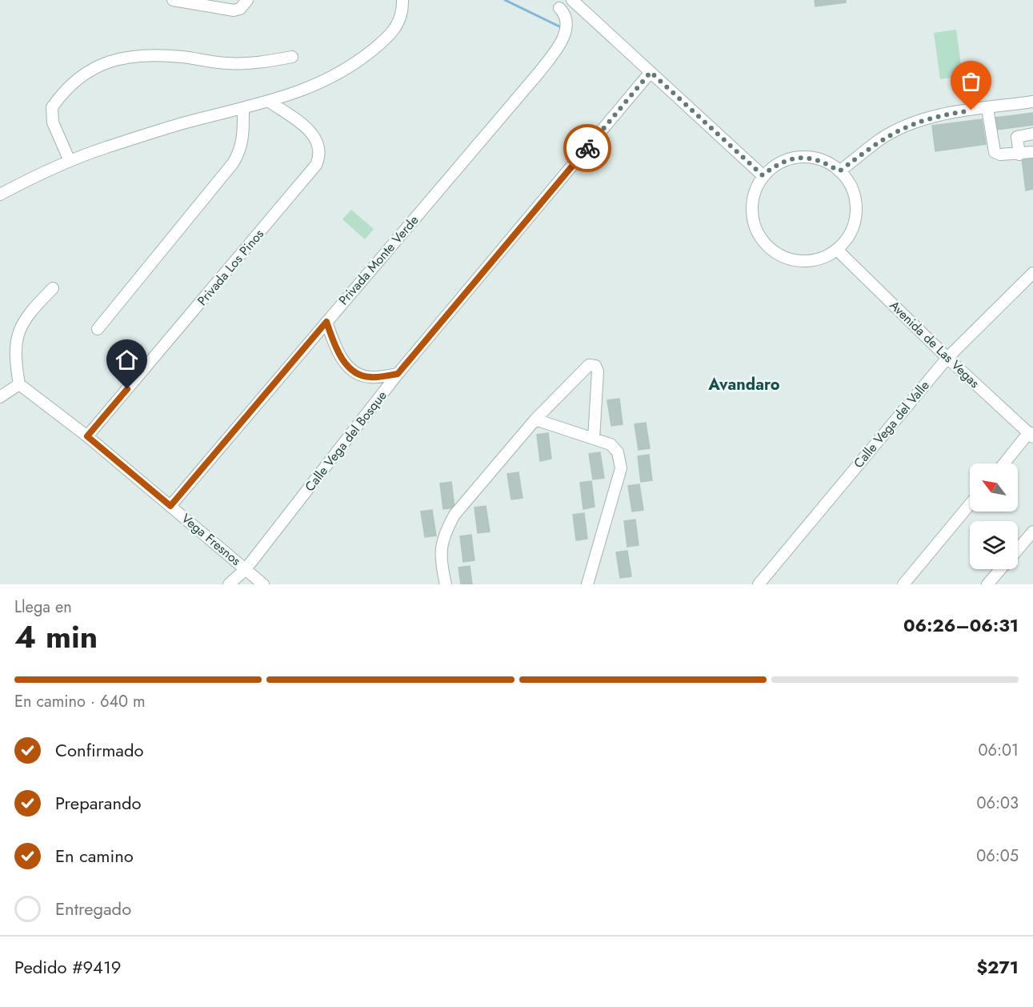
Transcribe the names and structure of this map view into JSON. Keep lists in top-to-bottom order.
{
  "streets": {
    "street": [
      "Privada Monte Verde",
      "Privada Los Pinos",
      "Avenida de Las Vegas",
      "Calle Vega del Valle",
      "Calle Vega del Bosque",
      "Vega Fresnos"
    ]
  },
  "crossings": [
    ["Privada Monte Verde", "Vega Fresnos"],
    ["Privada Los Pinos", "Vega Fresnos"],
    ["Avenida de Las Vegas", "Calle Vega del Valle"],
    ["Calle Vega del Bosque", "Vega Fresnos"]
  ],
  "districts": ["Avandaro"],
  "north": "top left",
  "page": {
    "heading": ["4 min", "Llega en", "06:26–06:31"],
    "panel": ["Pedido #9419", "$271"],
    "bar": "En camino · 640 m",
    "list": [
      ["Confirmado", "06:01"],
      ["Preparando", "06:03"],
      ["En camino", "06:05"],
      "Entregado"
    ]
  }
}
